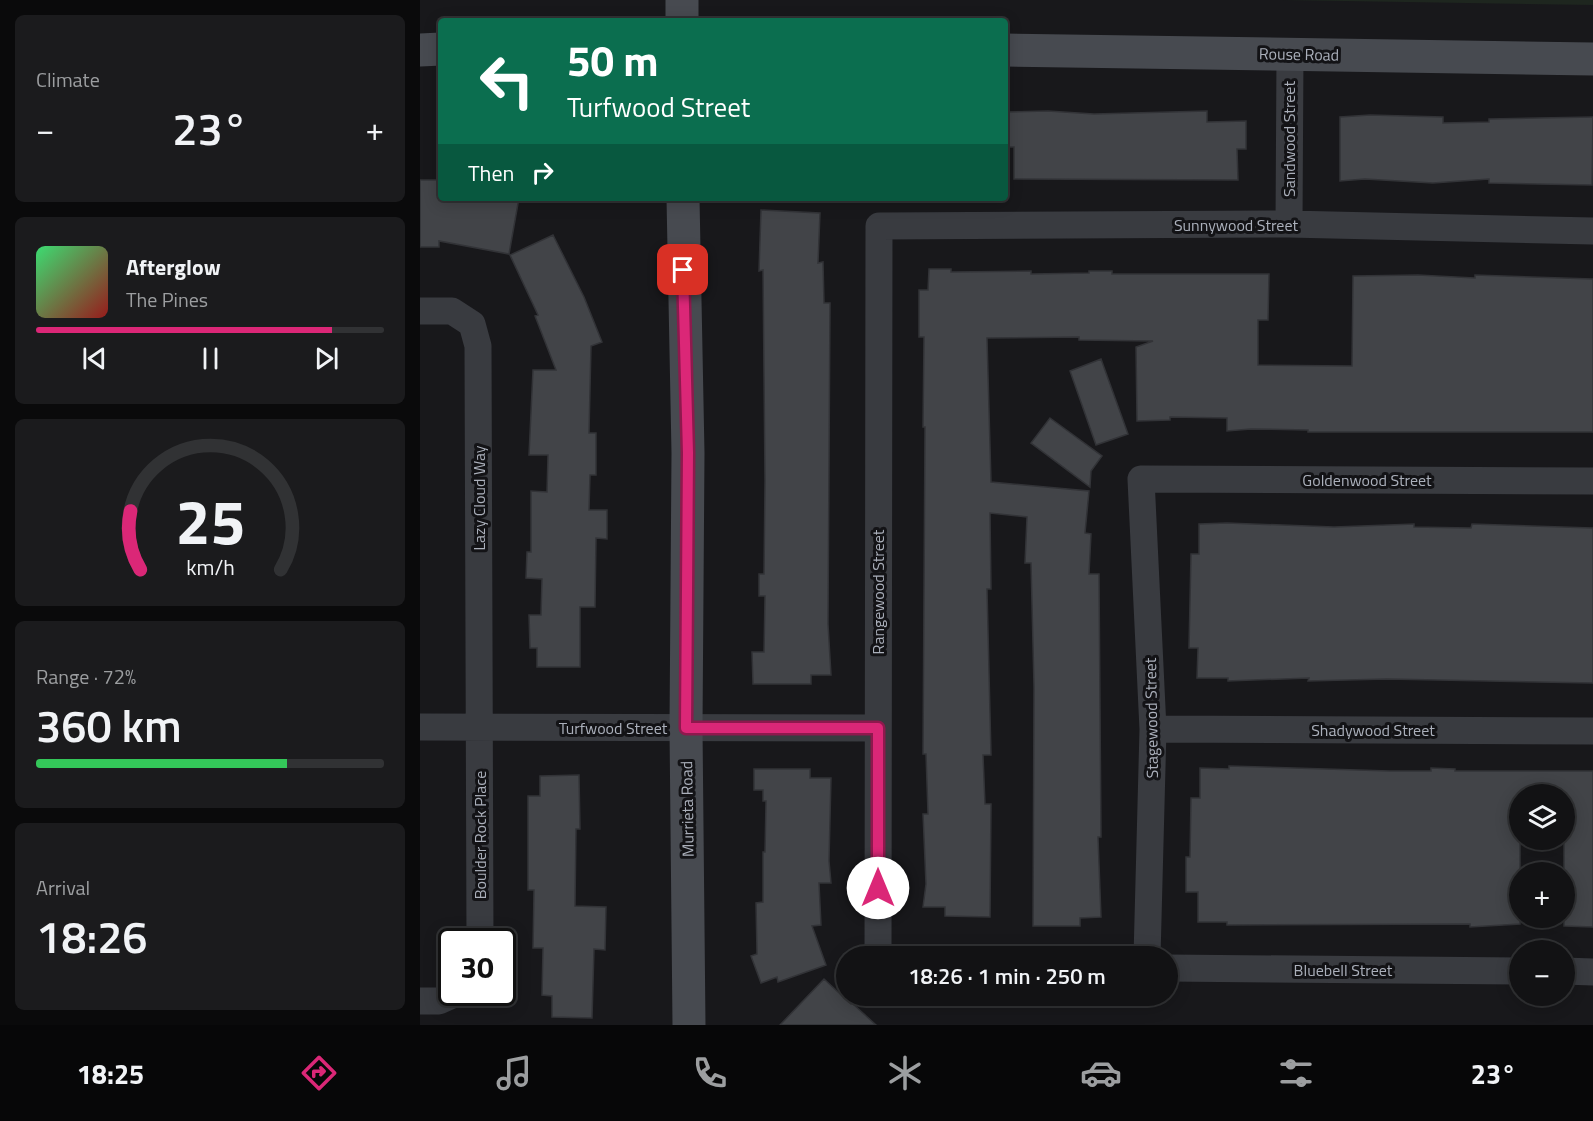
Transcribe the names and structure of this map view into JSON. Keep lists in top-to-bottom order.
{
  "streets": {
    "main road": ["Rouse Road", "Murrieta Road"],
    "street": [
      "Sandwood Street",
      "Sunnywood Street",
      "Goldenwood Street",
      "Lazy Cloud Way",
      "Rangewood Street",
      "Stagewood Street",
      "Turfwood Street",
      "Shadywood Street",
      "Boulder Rock Place",
      "Bluebell Street"
    ]
  },
  "crossings": [
    ["Rouse Road", "Sandwood Street"],
    ["Sandwood Street", "Sunnywood Street"],
    ["Sunnywood Street", "Rangewood Street"],
    ["Goldenwood Street", "Stagewood Street"],
    ["Lazy Cloud Way", "Turfwood Street"],
    ["Lazy Cloud Way", "Boulder Rock Place"],
    ["Rangewood Street", "Turfwood Street"],
    ["Stagewood Street", "Shadywood Street"],
    ["Turfwood Street", "Murrieta Road"],
    ["Turfwood Street", "Boulder Rock Place"]
  ],
  "page": {
    "tile": [
      "Climate",
      ["Range · 72%", "360 km"],
      ["Arrival", "18:26"]
    ],
    "turn": ["50 m", "Turfwood Street"],
    "heat": ["−", "23°", "+"],
    "then": "Then",
    "song": ["Afterglow", "The Pines"],
    "map_buttons": ["+", "−"],
    "limit": "30",
    "trip": "18:26 · 1 min · 250 m",
    "tabs": ["18:25", "23°"],
    "gauge": ["25", "km/h"]
  }
}
